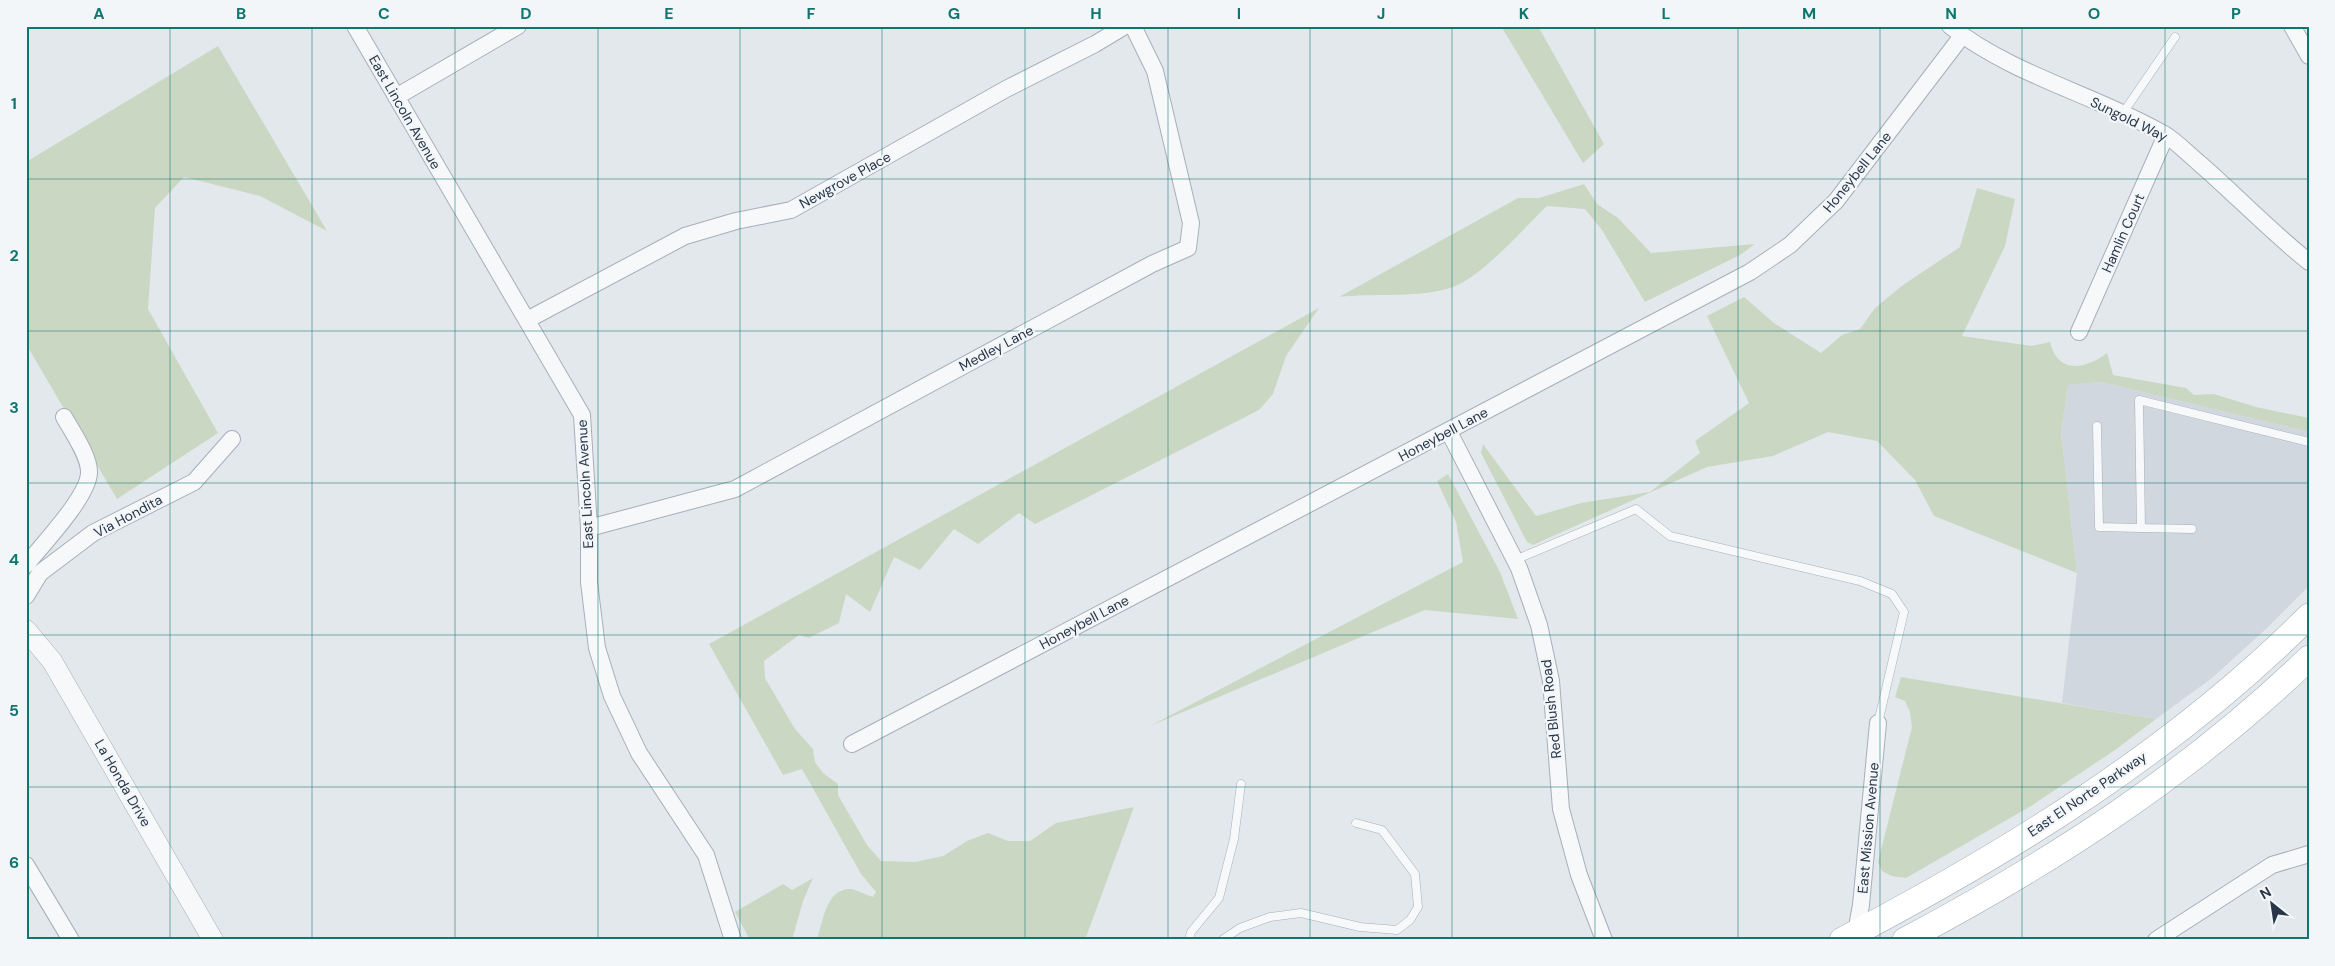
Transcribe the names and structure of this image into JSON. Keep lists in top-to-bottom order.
{
  "streets": {
    "main road": ["East El Norte Parkway"],
    "street": [
      "East Lincoln Avenue",
      "Sungold Way",
      "Honeybell Lane",
      "Newgrove Place",
      "Hamlin Court",
      "Medley Lane",
      "Via Hondita",
      "Red Blush Road",
      "La Honda Drive",
      "East Mission Avenue"
    ]
  },
  "crossings": [
    ["East Lincoln Avenue", "Newgrove Place"],
    ["East Lincoln Avenue", "Medley Lane"],
    ["Sungold Way", "Honeybell Lane"],
    ["Sungold Way", "Hamlin Court"],
    ["Honeybell Lane", "Red Blush Road"],
    ["East El Norte Parkway", "East Mission Avenue"]
  ],
  "north": "top left",
  "grid": {
    "columns": [
      "A",
      "B",
      "C",
      "D",
      "E",
      "F",
      "G",
      "H",
      "I",
      "J",
      "K",
      "L",
      "M",
      "N",
      "O",
      "P"
    ],
    "rows": [
      "1",
      "2",
      "3",
      "4",
      "5",
      "6"
    ]
  }
}
